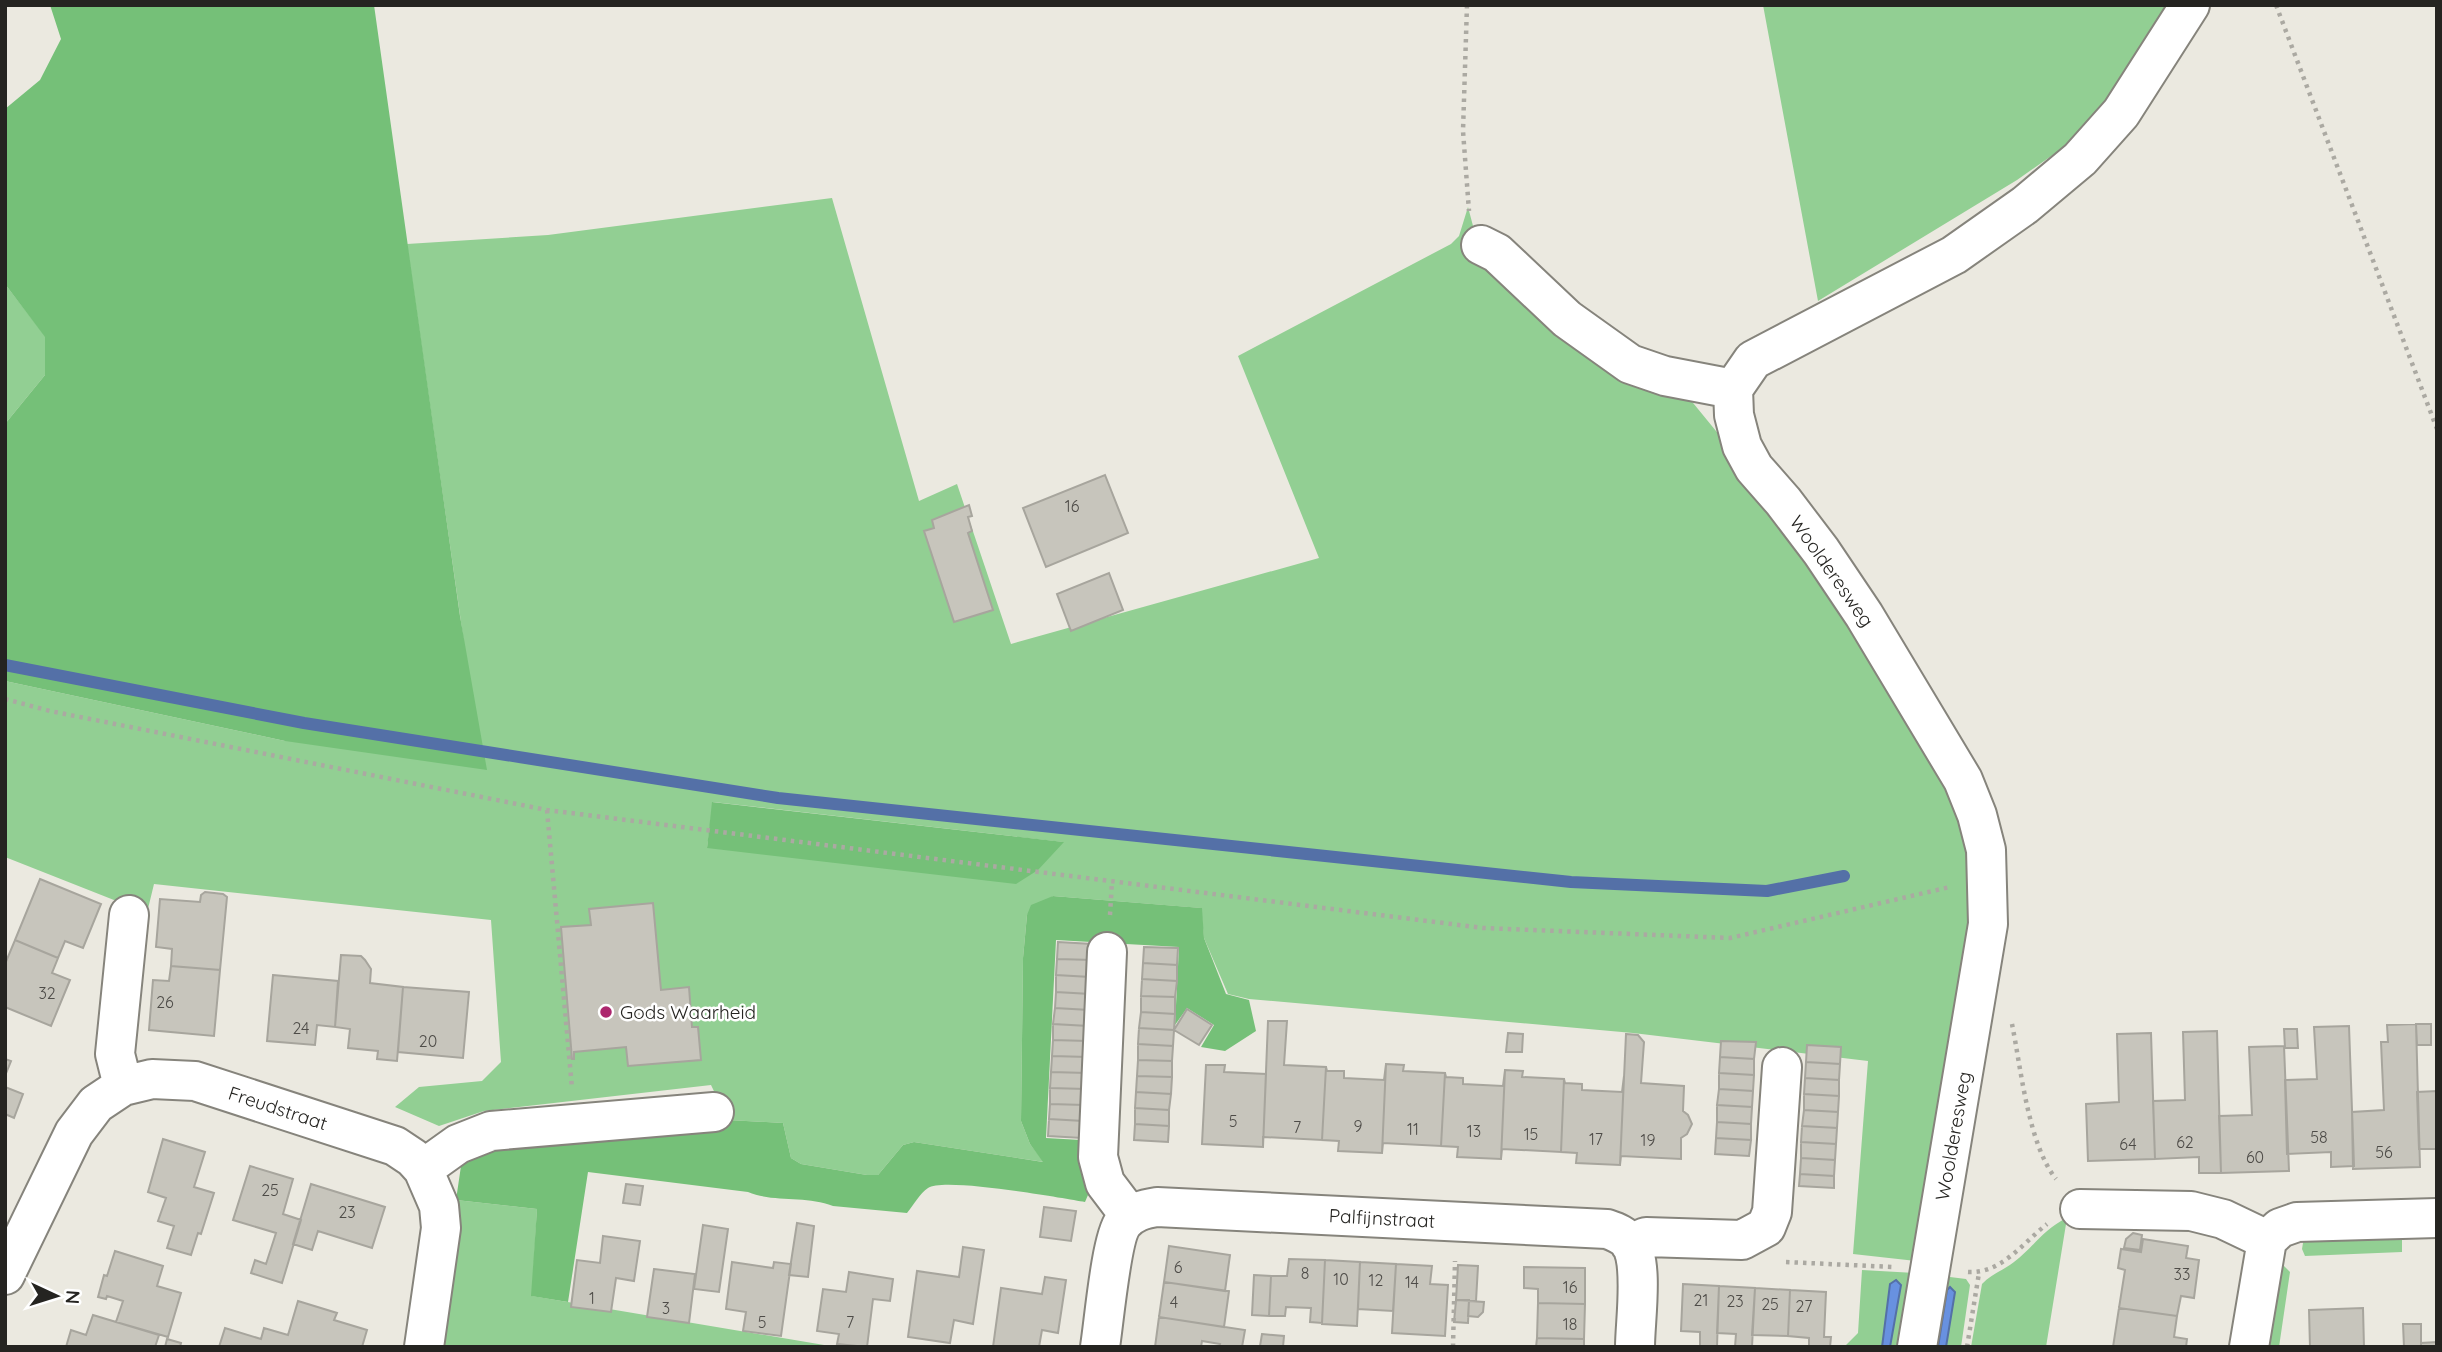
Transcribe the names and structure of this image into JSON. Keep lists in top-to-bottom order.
{
  "streets": {
    "street": ["Woolderesweg", "Freudstraat", "Palfijnstraat"]
  },
  "places": ["Gods Waarheid"],
  "house_numbers": [
    "16",
    "32",
    "26",
    "24",
    "20",
    "5",
    "9",
    "7",
    "11",
    "13",
    "15",
    "58",
    "17",
    "19",
    "62",
    "64",
    "56",
    "60",
    "25",
    "23",
    "6",
    "8",
    "33",
    "10",
    "12",
    "14",
    "16",
    "1",
    "21",
    "23",
    "4",
    "25",
    "27",
    "3",
    "5",
    "7",
    "18"
  ],
  "north": "right"
}
